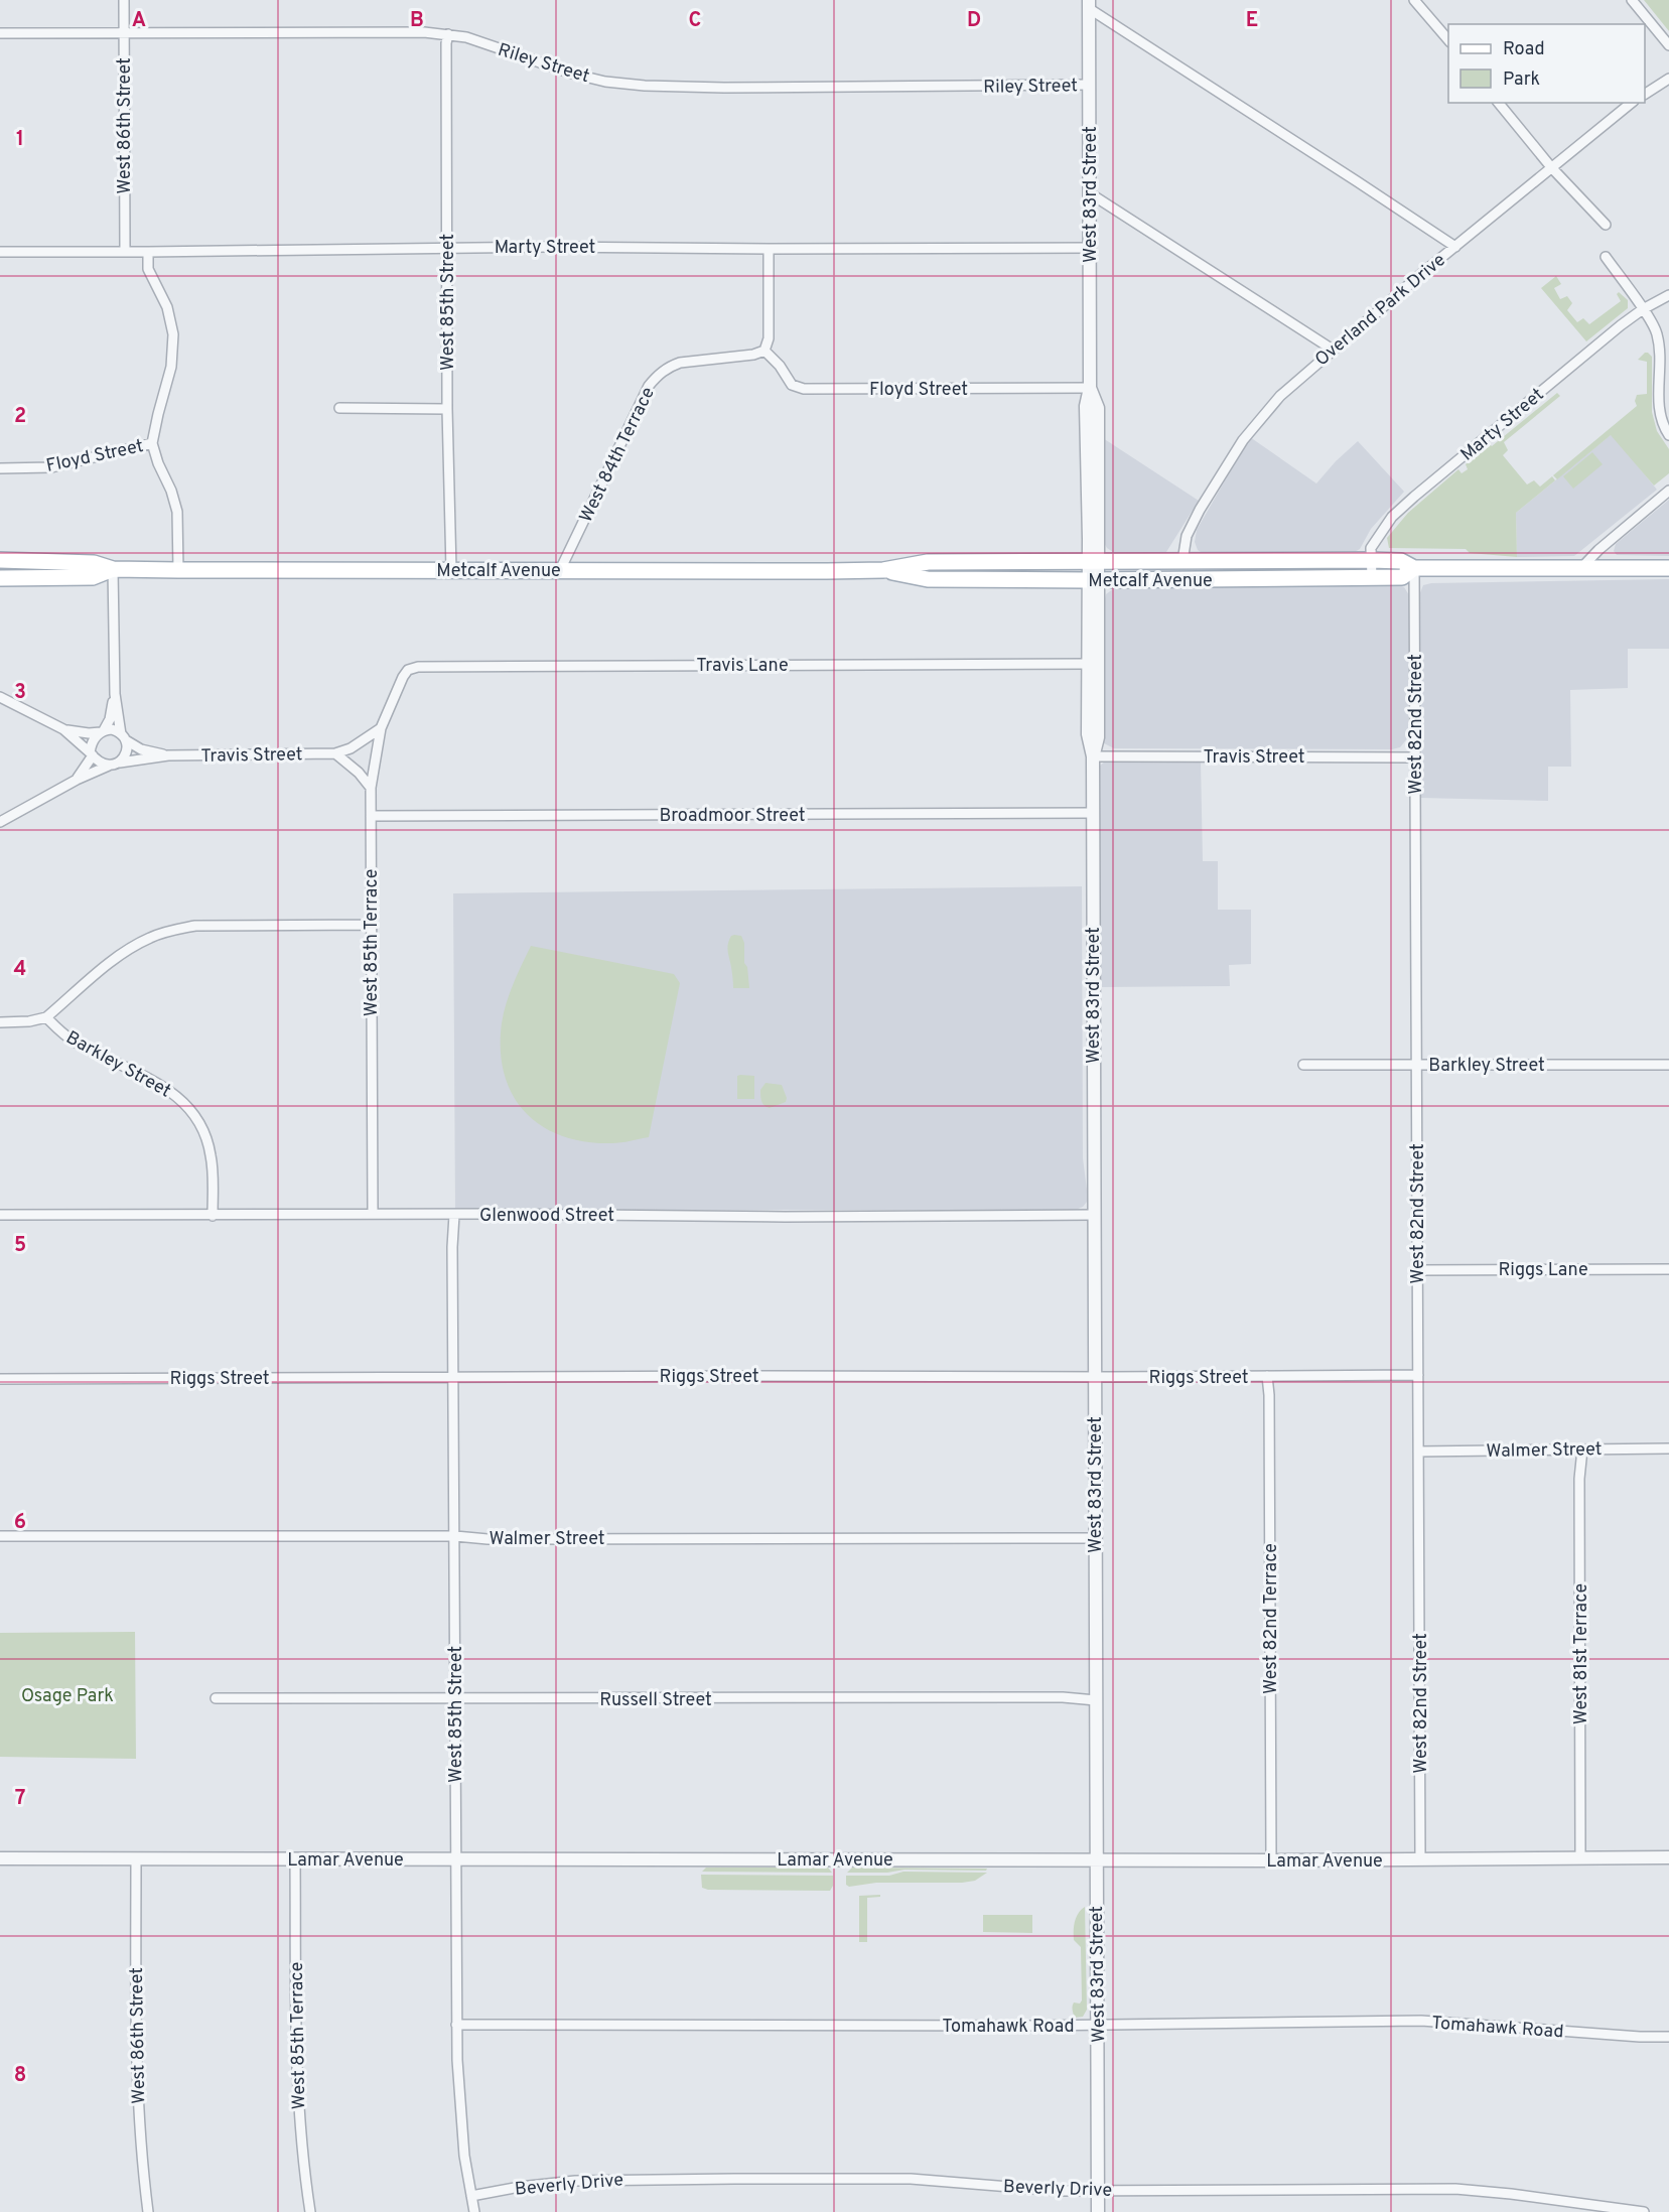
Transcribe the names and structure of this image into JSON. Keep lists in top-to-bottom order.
{
  "streets": {
    "main road": ["Metcalf Avenue"],
    "street": [
      "Riley Street",
      "West 86th Street",
      "West 83rd Street",
      "Marty Street",
      "West 85th Street",
      "Overland Park Drive",
      "Floyd Street",
      "West 84th Terrace",
      "Travis Lane",
      "West 82nd Street",
      "Travis Street",
      "Broadmoor Street",
      "West 85th Terrace",
      "Barkley Street",
      "Glenwood Street",
      "Riggs Lane",
      "Riggs Street",
      "Walmer Street",
      "West 82nd Terrace",
      "West 81st Terrace",
      "Russell Street",
      "Lamar Avenue",
      "Tomahawk Road",
      "Beverly Drive"
    ]
  },
  "crossings": [
    ["Riley Street", "West 86th Street"],
    ["Riley Street", "West 83rd Street"],
    ["Riley Street", "West 85th Street"],
    ["West 86th Street", "Marty Street"],
    ["West 86th Street", "Lamar Avenue"],
    ["West 83rd Street", "Marty Street"],
    ["West 83rd Street", "Floyd Street"],
    ["West 83rd Street", "Metcalf Avenue"],
    ["West 83rd Street", "Travis Lane"],
    ["West 83rd Street", "Travis Street"],
    ["West 83rd Street", "Broadmoor Street"],
    ["West 83rd Street", "Glenwood Street"],
    ["West 83rd Street", "Riggs Street"],
    ["West 83rd Street", "Walmer Street"],
    ["West 83rd Street", "Russell Street"],
    ["West 83rd Street", "Lamar Avenue"],
    ["West 83rd Street", "Tomahawk Road"],
    ["West 83rd Street", "Beverly Drive"],
    ["Marty Street", "West 85th Street"],
    ["Marty Street", "Metcalf Avenue"],
    ["West 85th Street", "Metcalf Avenue"],
    ["West 85th Street", "Glenwood Street"],
    ["West 85th Street", "Riggs Street"],
    ["West 85th Street", "Walmer Street"],
    ["West 85th Street", "Russell Street"],
    ["West 85th Street", "Lamar Avenue"],
    ["West 85th Street", "Tomahawk Road"],
    ["West 85th Street", "Beverly Drive"],
    ["Overland Park Drive", "Metcalf Avenue"],
    ["Floyd Street", "West 84th Terrace"],
    ["West 84th Terrace", "Metcalf Avenue"],
    ["Metcalf Avenue", "West 82nd Street"],
    ["Travis Lane", "West 85th Terrace"],
    ["West 82nd Street", "Travis Street"],
    ["West 82nd Street", "Barkley Street"],
    ["West 82nd Street", "Riggs Lane"],
    ["West 82nd Street", "Riggs Street"],
    ["West 82nd Street", "Walmer Street"],
    ["West 82nd Street", "Lamar Avenue"],
    ["Travis Street", "West 85th Terrace"],
    ["Broadmoor Street", "West 85th Terrace"],
    ["West 85th Terrace", "Glenwood Street"],
    ["West 85th Terrace", "Lamar Avenue"],
    ["Barkley Street", "Glenwood Street"],
    ["Riggs Street", "West 82nd Terrace"],
    ["Walmer Street", "West 81st Terrace"],
    ["West 82nd Terrace", "Lamar Avenue"],
    ["West 81st Terrace", "Lamar Avenue"]
  ],
  "parks": ["Osage Park"],
  "legend": ["Road", "Park"],
  "grid": {
    "columns": [
      "A",
      "B",
      "C",
      "D",
      "E"
    ],
    "rows": [
      "1",
      "2",
      "3",
      "4",
      "5",
      "6",
      "7",
      "8"
    ]
  }
}
